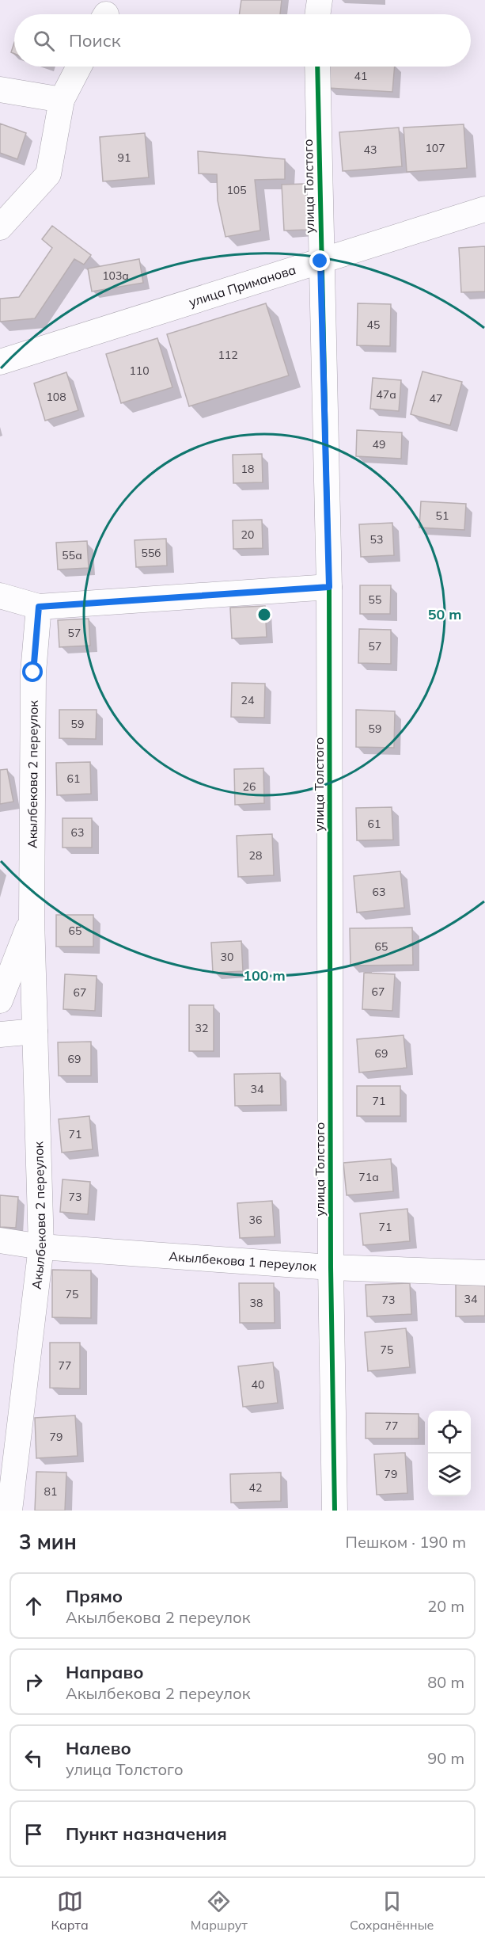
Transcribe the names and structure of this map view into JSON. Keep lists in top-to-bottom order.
{
  "streets": {
    "street": [
      "улица Толстого",
      "улица Приманова",
      "Акылбекова 2 переулок",
      "Акылбекова 1 переулок"
    ]
  },
  "crossings": [
    ["улица Толстого", "улица Приманова"],
    ["улица Толстого", "Акылбекова 1 переулок"],
    ["Акылбекова 2 переулок", "Акылбекова 1 переулок"]
  ],
  "house_numbers": [
    "41",
    "107",
    "43",
    "91",
    "105",
    "103а",
    "45",
    "112",
    "110",
    "47а",
    "108",
    "47",
    "49",
    "18",
    "51",
    "20",
    "53",
    "55б",
    "55а",
    "55",
    "57",
    "57",
    "24",
    "59",
    "59",
    "61",
    "26",
    "61",
    "63",
    "28",
    "63",
    "65",
    "65",
    "30",
    "67",
    "67",
    "32",
    "69",
    "69",
    "34",
    "71",
    "71",
    "71а",
    "73",
    "36",
    "71",
    "75",
    "34",
    "73",
    "38",
    "75",
    "77",
    "40",
    "77",
    "79",
    "79",
    "42",
    "81"
  ],
  "page": {
    "search": "Поиск",
    "heading": ["3 мин", "Пешком · 190 m"],
    "list": [
      ["Прямо", "Акылбекова 2 переулок", "20 m"],
      ["Направо", "Акылбекова 2 переулок", "80 m"],
      ["Налево", "улица Толстого", "90 m"],
      "Пункт назначения"
    ],
    "nav": ["Карта", "Маршрут", "Сохранённые"]
  },
  "rings": ["50 m", "100 m"]
}
